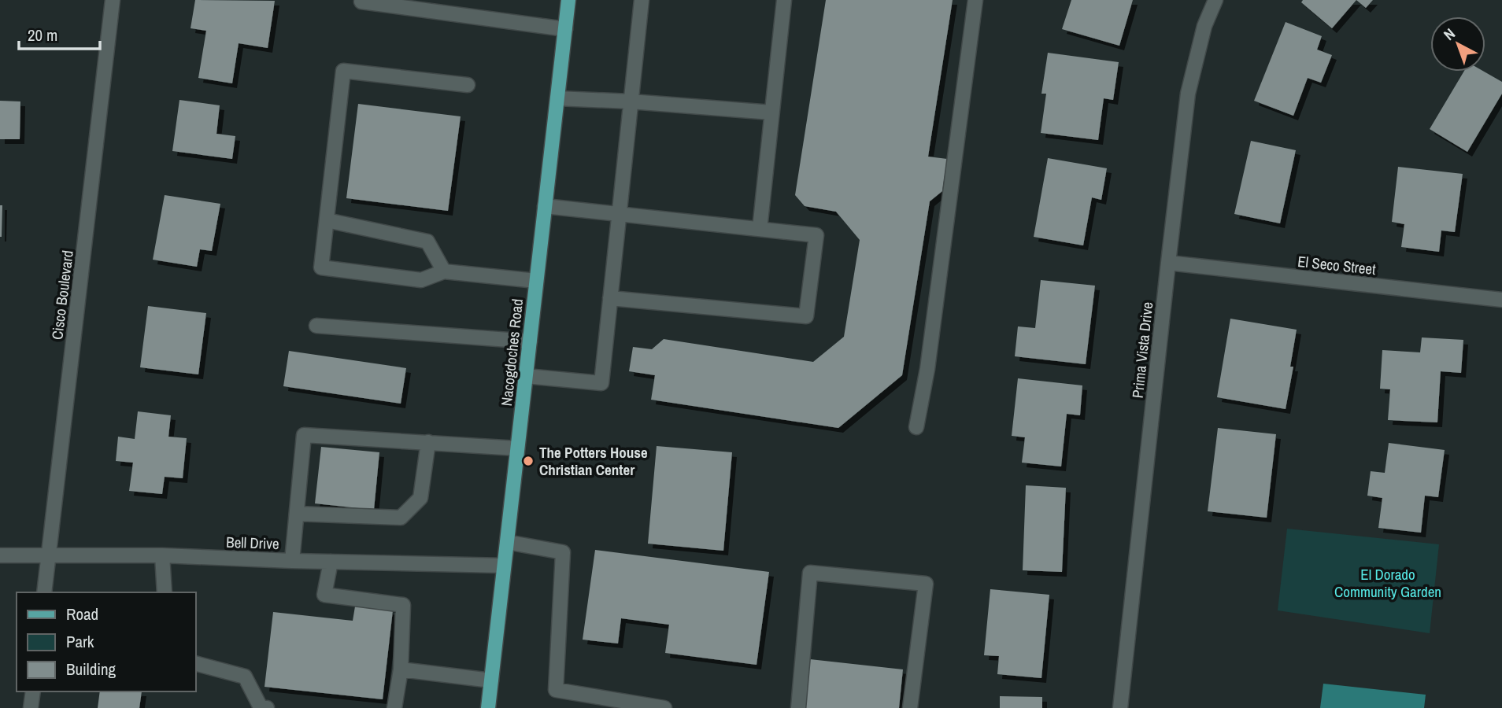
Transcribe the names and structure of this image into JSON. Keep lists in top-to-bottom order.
{
  "streets": {
    "main road": ["Nacogdoches Road"],
    "street": [
      "El Seco Street",
      "Cisco Boulevard",
      "Prima Vista Drive",
      "Bell Drive"
    ]
  },
  "crossings": [
    ["El Seco Street", "Prima Vista Drive"],
    ["Cisco Boulevard", "Bell Drive"],
    ["Nacogdoches Road", "Bell Drive"]
  ],
  "parks": ["El Dorado Community Garden"],
  "places": ["The Potters House Christian Center"],
  "legend": ["Road", "Park", "Building"],
  "scale_bar": "20 m",
  "north": "top left"
}
